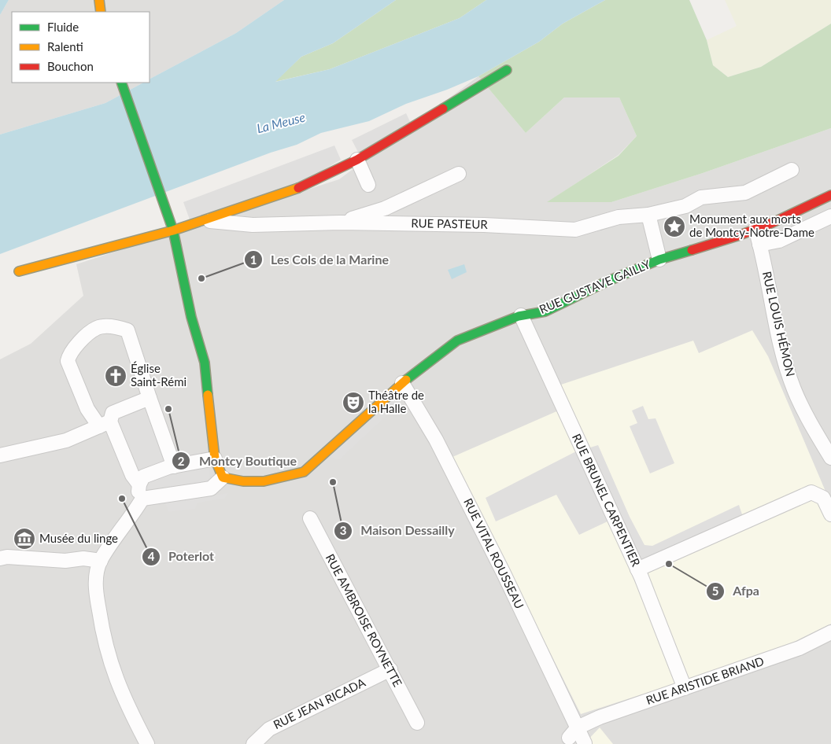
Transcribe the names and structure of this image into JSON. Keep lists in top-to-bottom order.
{
  "streets": {
    "street": [
      "RUE PASTEUR",
      "RUE GUSTAVE GAILLY",
      "RUE LOUIS HÉMON",
      "RUE BRUNEL CARPENTIER",
      "RUE VITAL ROUSSEAU",
      "RUE AMBROISE ROYNETTE",
      "RUE ARISTIDE BRIAND",
      "RUE JEAN RICADA"
    ]
  },
  "crossings": [
    ["RUE GUSTAVE GAILLY", "RUE LOUIS HÉMON"],
    ["RUE GUSTAVE GAILLY", "RUE BRUNEL CARPENTIER"],
    ["RUE GUSTAVE GAILLY", "RUE VITAL ROUSSEAU"],
    ["RUE BRUNEL CARPENTIER", "RUE ARISTIDE BRIAND"],
    ["RUE VITAL ROUSSEAU", "RUE ARISTIDE BRIAND"],
    ["RUE AMBROISE ROYNETTE", "RUE JEAN RICADA"]
  ],
  "water": ["La Meuse"],
  "places": {
    "place": ["Monument aux morts de Montcy-Notre-Dame"],
    "other": [
      "Les Cols de la Marine",
      "Montcy Boutique",
      "Maison Dessailly",
      "Poterlot",
      "Afpa"
    ],
    "church": ["Église Saint-Rémi"],
    "theatre": ["Théâtre de la Halle"],
    "museum": ["Musée du linge"]
  },
  "legend": ["Fluide", "Ralenti", "Bouchon"]
}
